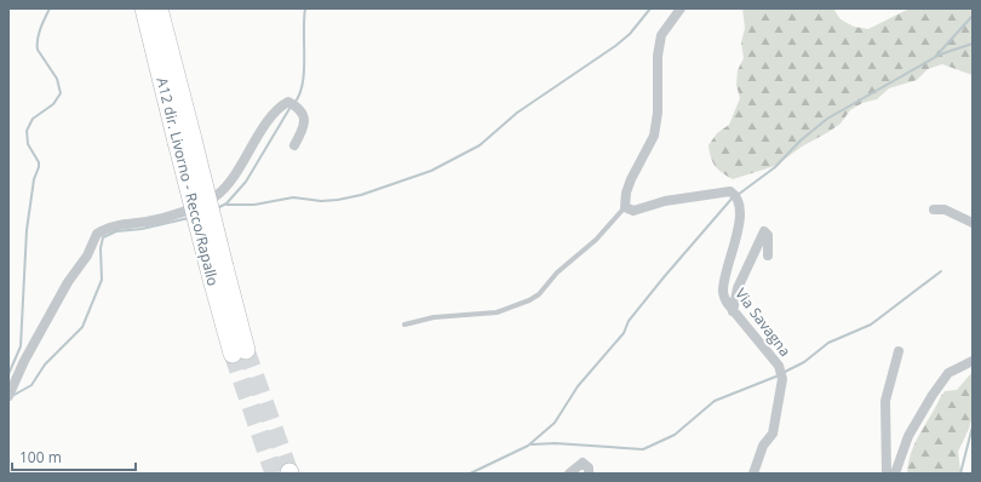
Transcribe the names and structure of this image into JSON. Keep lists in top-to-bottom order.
{
  "streets": {
    "highway": ["A12 dir. Livorno - Recco/Rapallo"],
    "street": ["Via Savagna"]
  },
  "scale_bar": "100 m"
}
